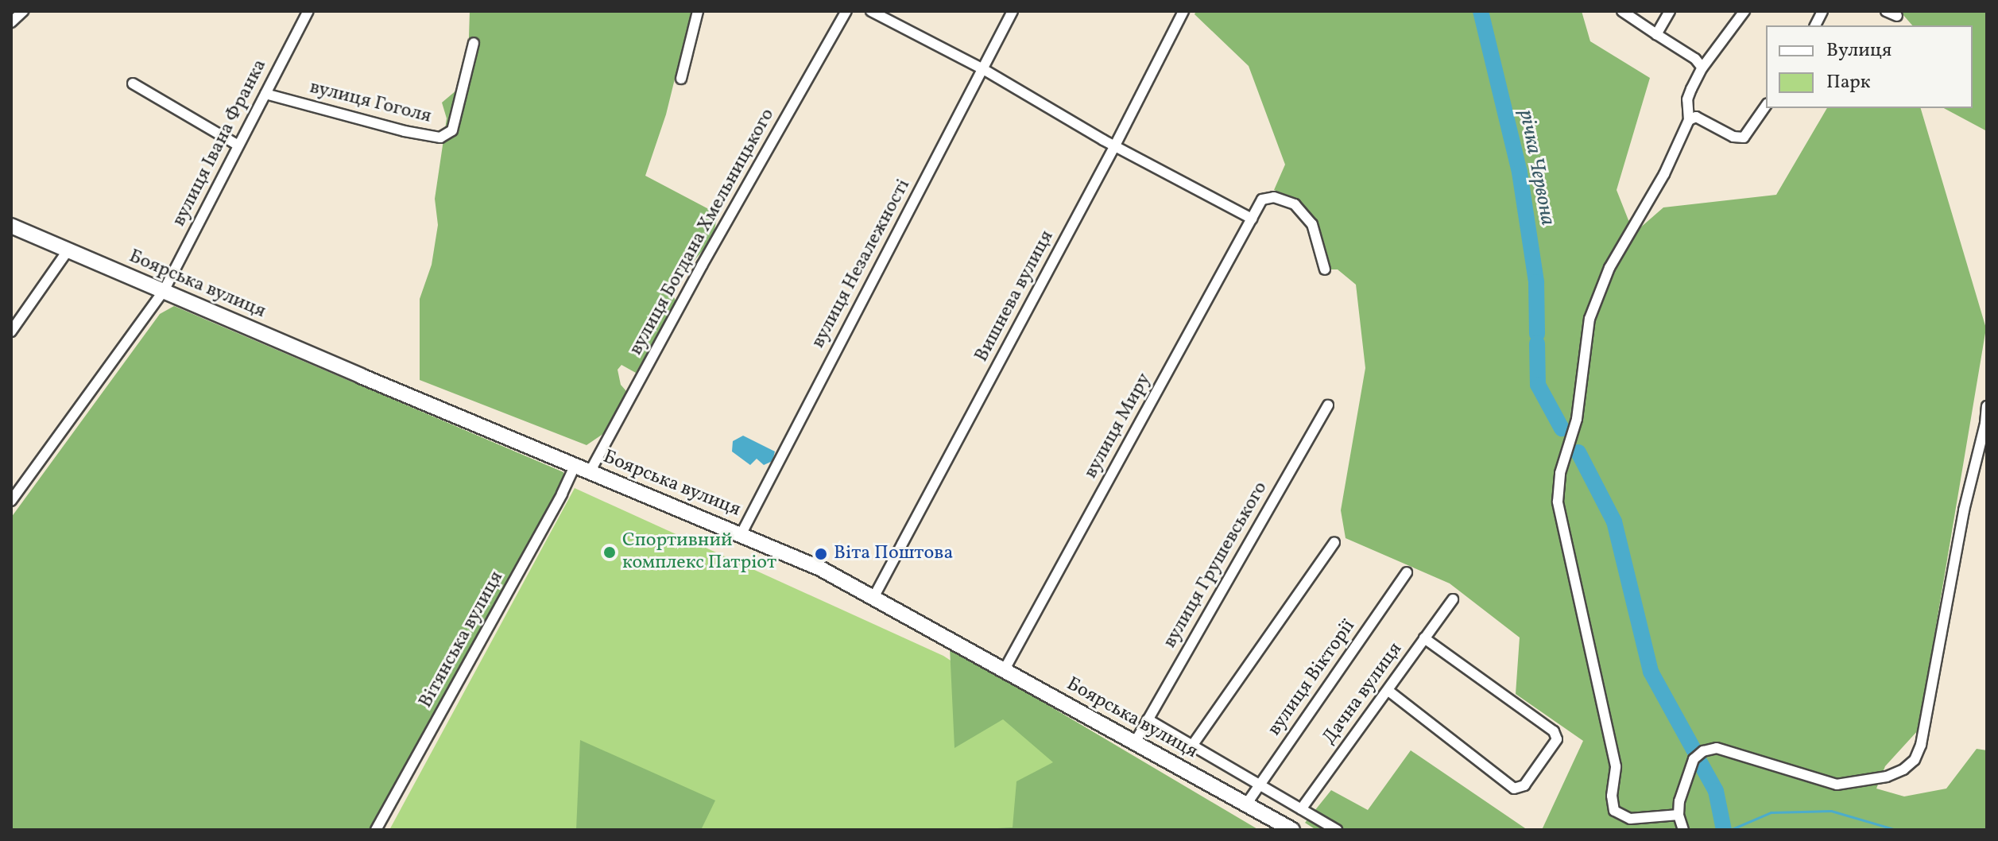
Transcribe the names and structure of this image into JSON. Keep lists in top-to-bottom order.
{
  "streets": {
    "street": [
      "вулиця Гоголя",
      "вулиця Івана Франка",
      "вулиця Богдана Хмельницького",
      "вулиця Незалежності",
      "Боярська вулиця",
      "Вишнева вулиця",
      "вулиця Миру",
      "вулиця Грушевського",
      "Вітянська вулиця",
      "вулиця Вікторії",
      "Дачна вулиця"
    ]
  },
  "crossings": [
    ["вулиця Гоголя", "вулиця Івана Франка"],
    ["вулиця Івана Франка", "Боярська вулиця"],
    ["вулиця Богдана Хмельницького", "Боярська вулиця"],
    ["вулиця Незалежності", "Боярська вулиця"],
    ["Боярська вулиця", "Вишнева вулиця"],
    ["Боярська вулиця", "вулиця Миру"],
    ["Боярська вулиця", "вулиця Грушевського"],
    ["Боярська вулиця", "Вітянська вулиця"],
    ["Боярська вулиця", "вулиця Вікторії"]
  ],
  "water": ["річка Червона"],
  "places": ["Спортивний комплекс Патріот", "Віта Поштова"],
  "legend": ["Вулиця", "Парк"]
}
